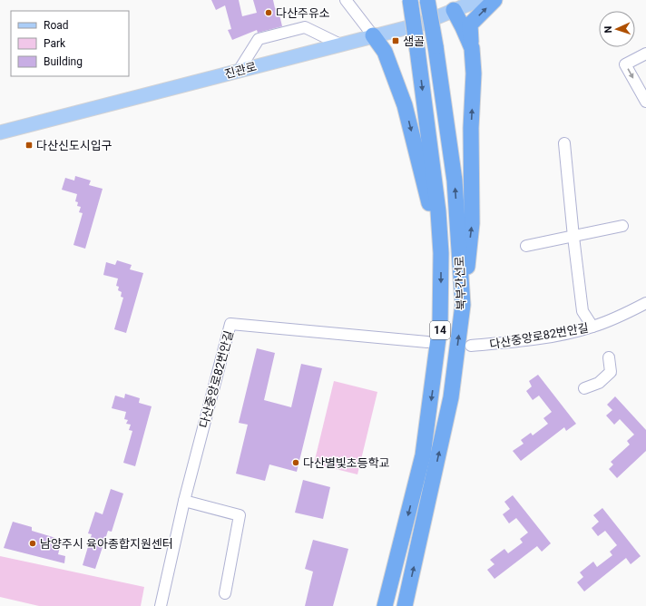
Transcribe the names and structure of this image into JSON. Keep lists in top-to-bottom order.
{
  "streets": {
    "highway": ["북부간선로", "14"],
    "main road": ["진관로"],
    "street": ["다산중앙로82번안길"]
  },
  "places": {
    "other": ["다산주유소", "다산별빛초등학교", "남양주시 육아종합지원센터"],
    "transit": ["샘골", "다산신도시입구"]
  },
  "legend": ["Road", "Park", "Building"],
  "north": "left"
}
